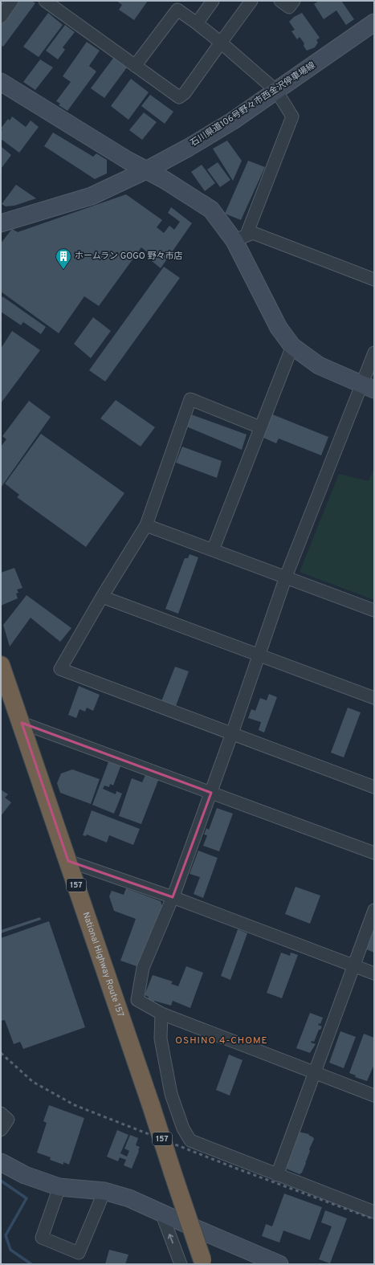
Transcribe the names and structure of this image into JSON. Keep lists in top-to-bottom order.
{
  "streets": {
    "highway": ["157", "National Highway Route 157"],
    "street": ["石川県道106号野々市西金沢停車場線"]
  },
  "districts": ["OSHINO 4-CHOME"],
  "places": {
    "building": ["ホームラン GOGO 野々市店"]
  }
}
